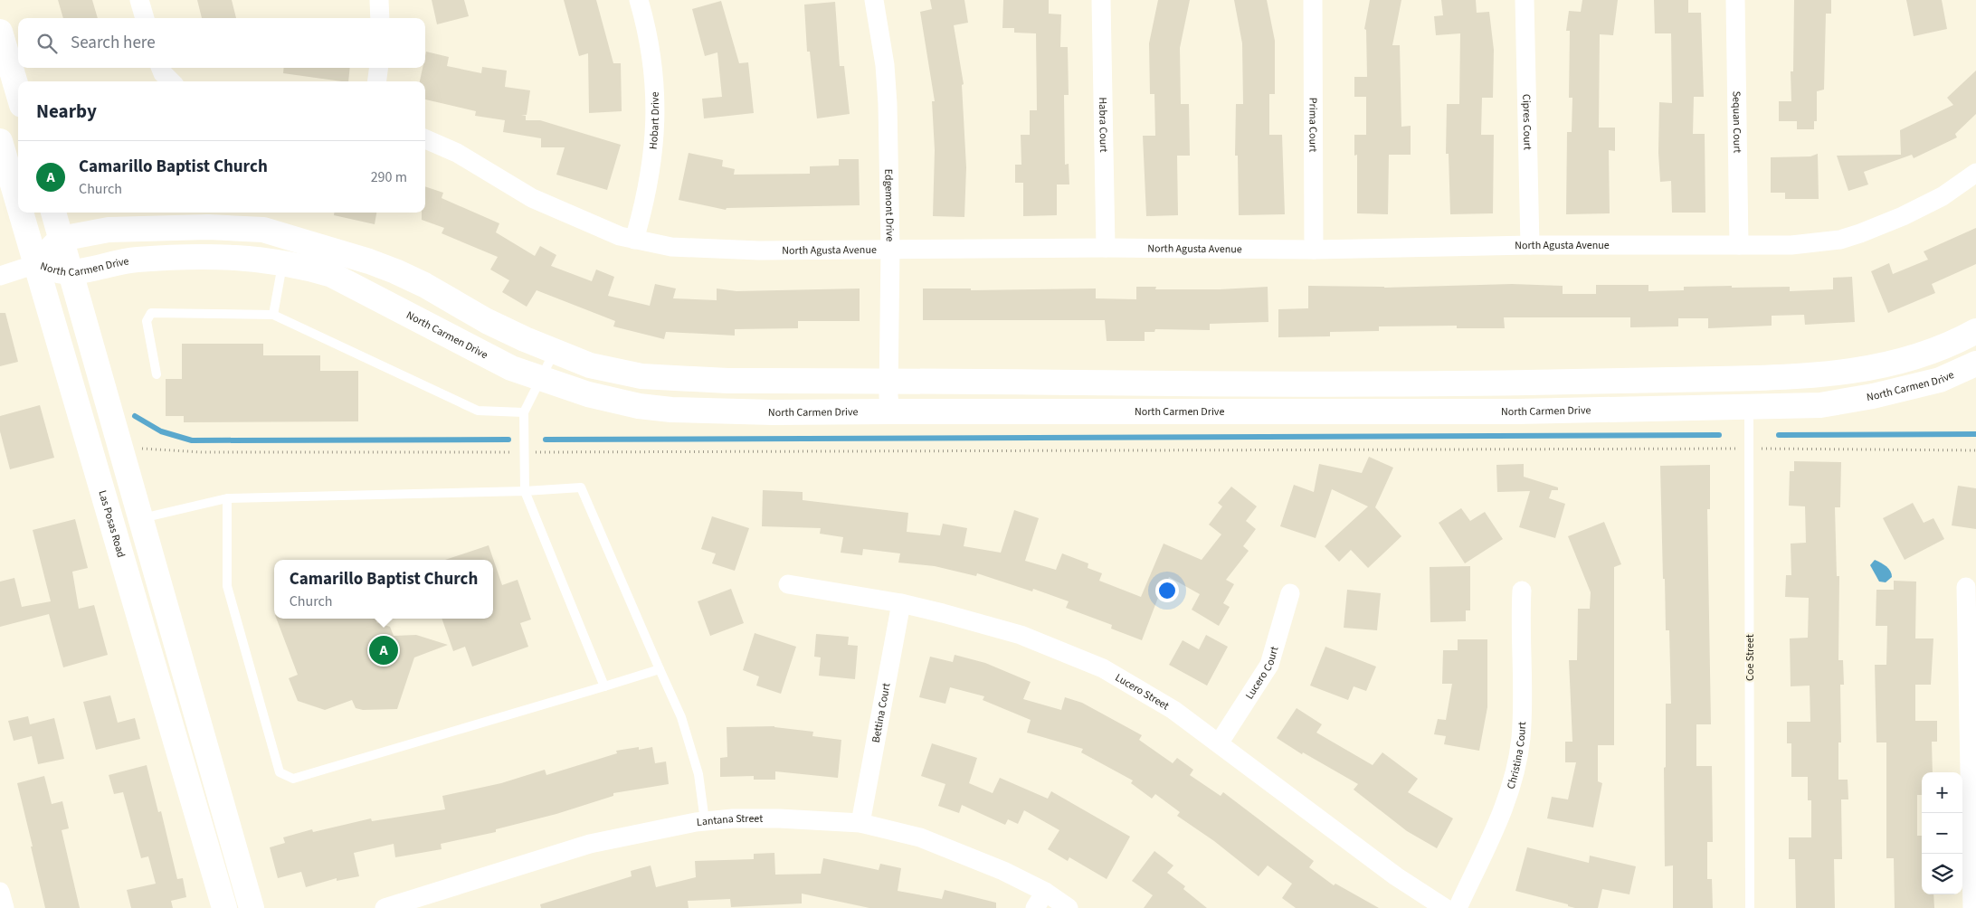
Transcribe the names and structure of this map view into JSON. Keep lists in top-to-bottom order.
{
  "streets": {
    "main road": ["North Carmen Drive", "Las Posas Road"],
    "street": [
      "Hobart Drive",
      "Cipres Court",
      "Sequan Court",
      "Habra Court",
      "Prima Court",
      "Edgemont Drive",
      "North Agusta Avenue",
      "Lucero Court",
      "Lucero Street",
      "Bettina Court",
      "Christina Court",
      "Lantana Street"
    ],
    "lane": ["Coe Street"]
  },
  "crossings": [
    ["Hobart Drive", "North Agusta Avenue"],
    ["Cipres Court", "North Agusta Avenue"],
    ["Sequan Court", "North Agusta Avenue"],
    ["Habra Court", "North Agusta Avenue"],
    ["Prima Court", "North Agusta Avenue"],
    ["Edgemont Drive", "North Agusta Avenue"],
    ["Edgemont Drive", "North Carmen Drive"],
    ["North Carmen Drive", "Las Posas Road"],
    ["North Carmen Drive", "Coe Street"],
    ["Lucero Court", "Lucero Street"],
    ["Lucero Street", "Bettina Court"],
    ["Bettina Court", "Lantana Street"]
  ],
  "page": {
    "search": "Search here",
    "heading": "Nearby",
    "list": [
      {
        "mark": "A",
        "name": "Camarillo Baptist Church",
        "note": "Church",
        "value": "290 m"
      }
    ],
    "popup": ["Camarillo Baptist Church", "Church"],
    "pins": "A",
    "map_buttons": ["+", "−"]
  }
}
